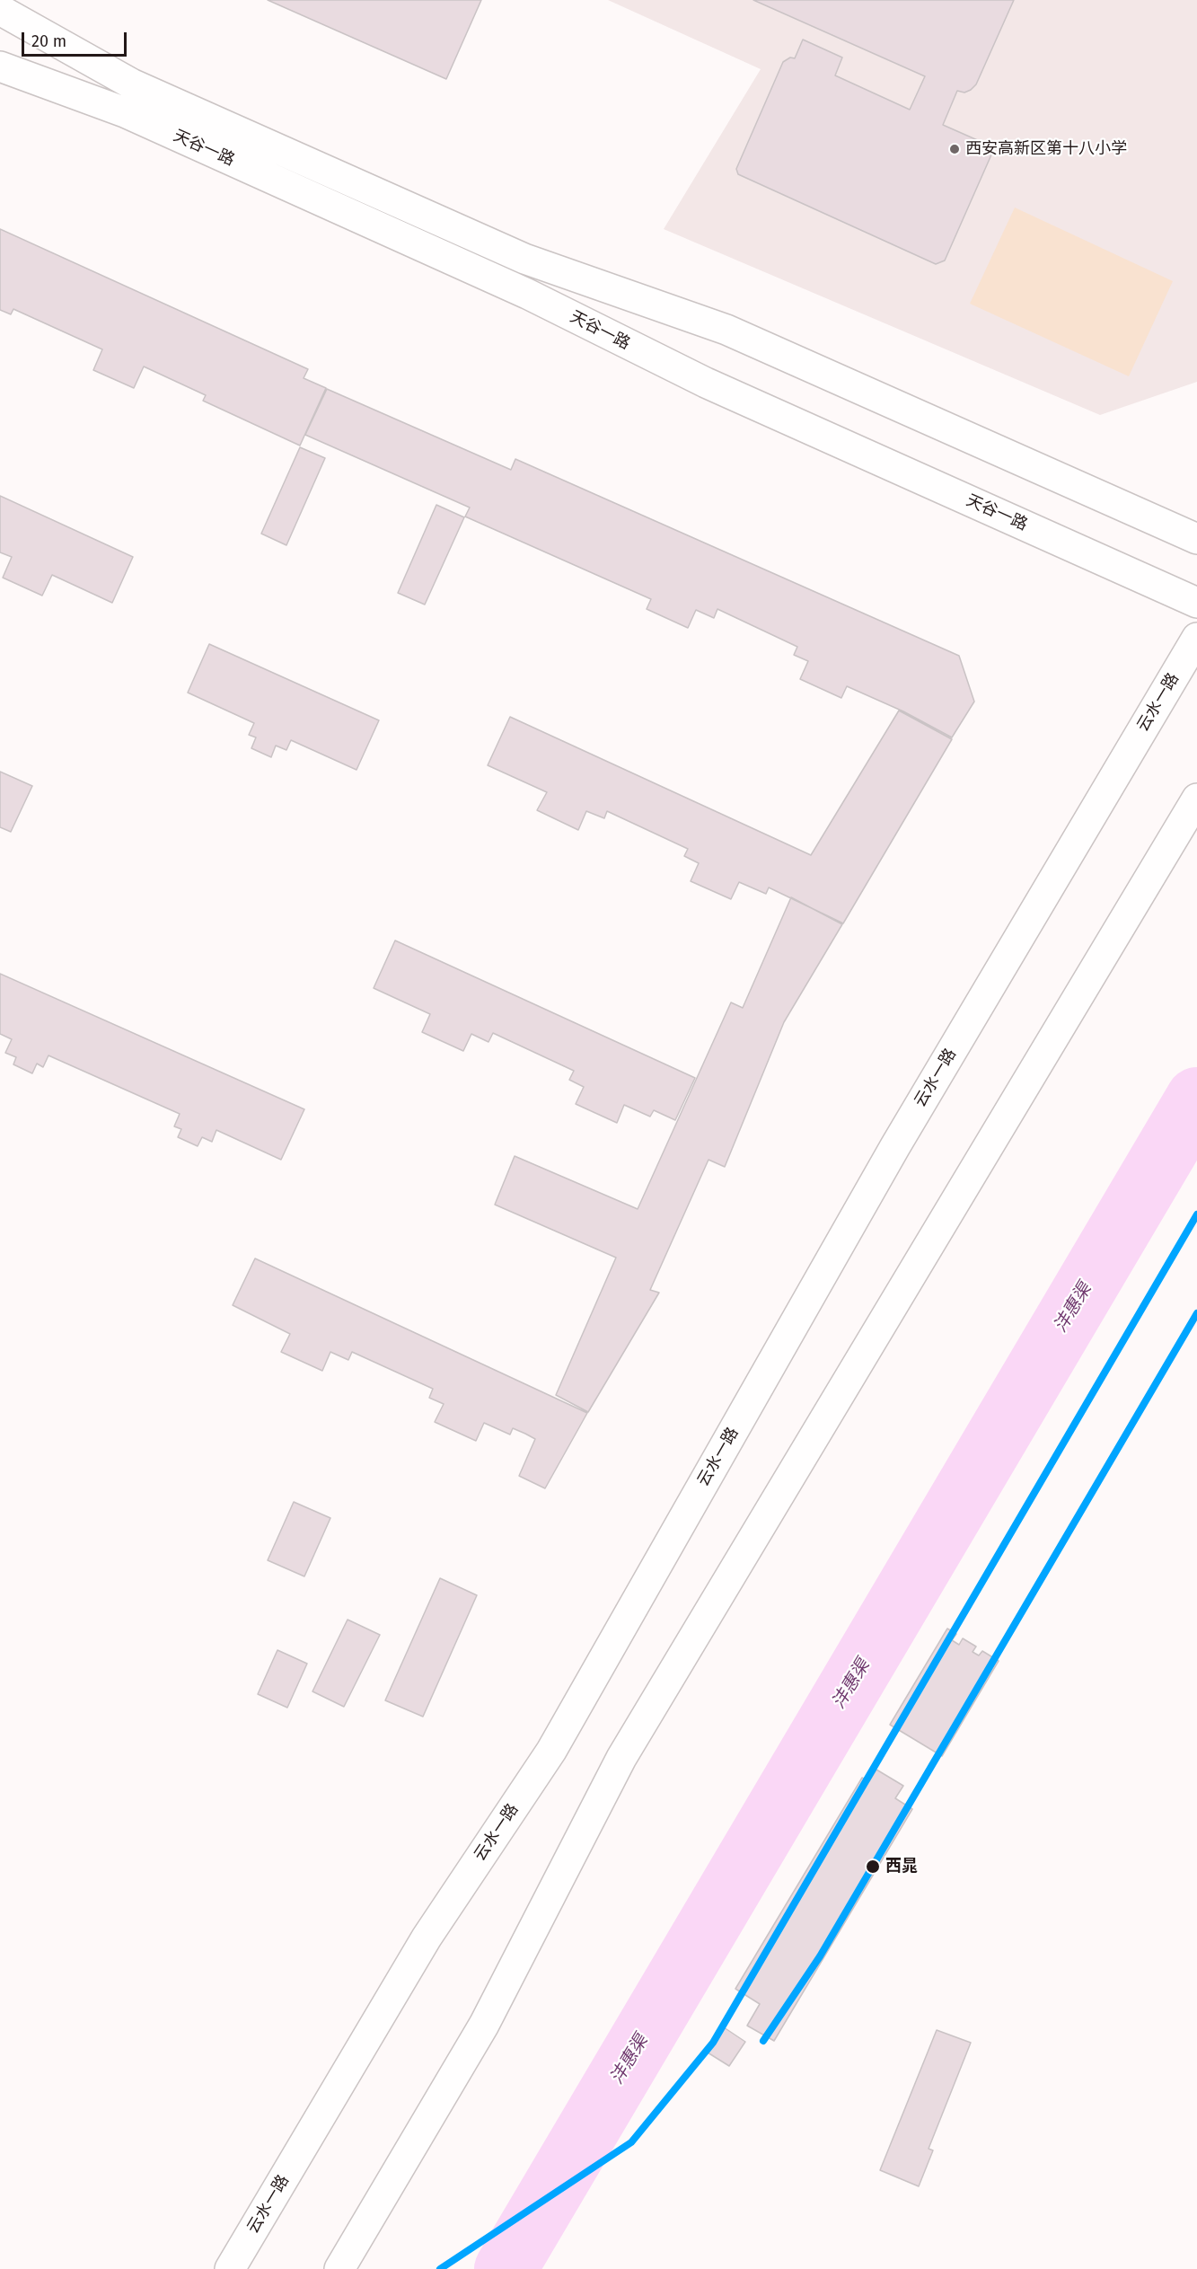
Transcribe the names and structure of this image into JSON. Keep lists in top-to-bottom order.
{
  "streets": {
    "street": ["天谷一路", "云水一路"]
  },
  "water": ["沣惠渠"],
  "places": ["西安高新区第十八小学", "西晁"],
  "scale_bar": "20 m"
}
